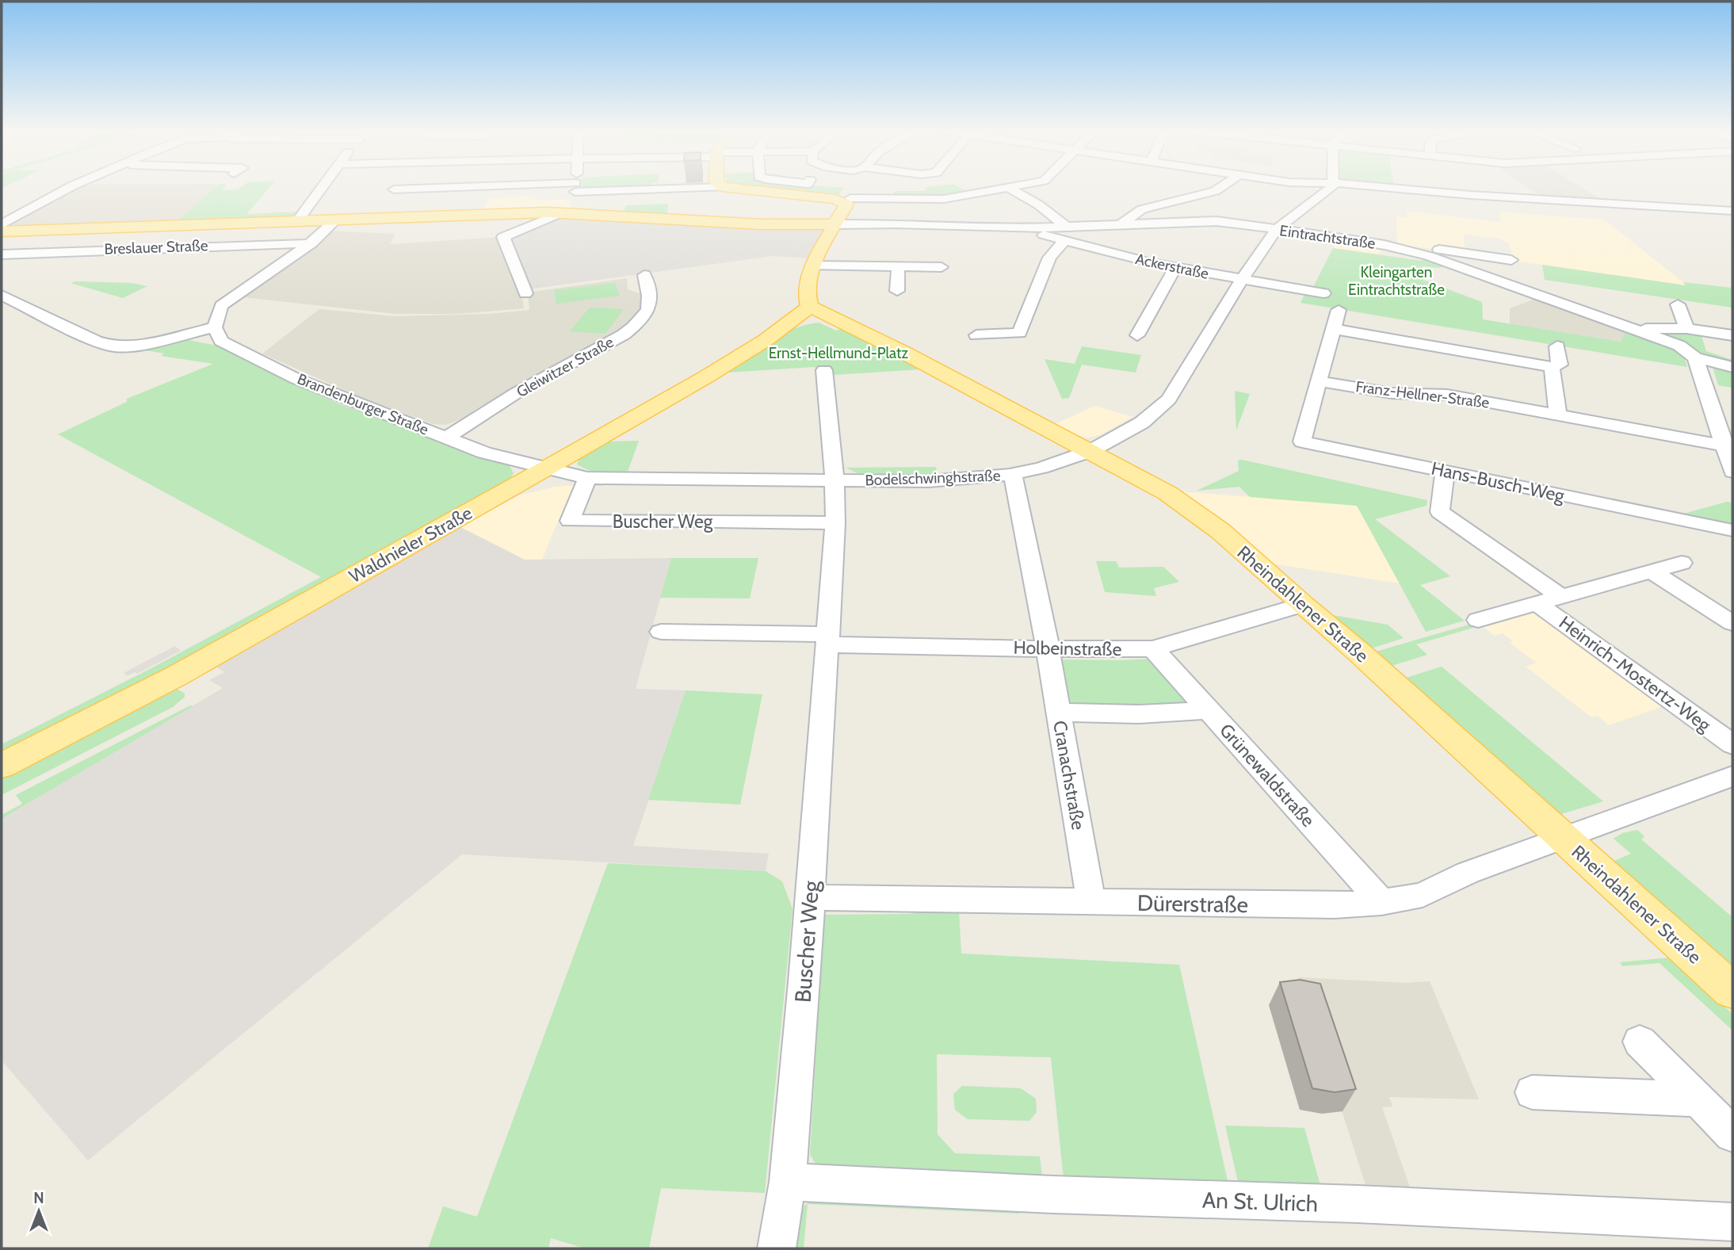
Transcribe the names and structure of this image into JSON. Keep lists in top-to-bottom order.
{
  "streets": {
    "main road": ["Waldnieler Straße", "Rheindahlener Straße"],
    "street": [
      "Eintrachtstraße",
      "Breslauer Straße",
      "Ackerstraße",
      "Gleiwitzer Straße",
      "Franz-Hellner-Straße",
      "Brandenburger Straße",
      "Bodelschwinghstraße",
      "Hans-Busch-Weg",
      "Buscher Weg",
      "Holbeinstraße",
      "Heinrich-Mostertz-Weg",
      "Cranachstraße",
      "Grünewaldstraße",
      "Dürerstraße",
      "An St. Ulrich"
    ]
  },
  "crossings": [
    ["Eintrachtstraße", "Ackerstraße"],
    ["Eintrachtstraße", "Bodelschwinghstraße"],
    ["Ackerstraße", "Bodelschwinghstraße"],
    ["Gleiwitzer Straße", "Brandenburger Straße"],
    ["Franz-Hellner-Straße", "Hans-Busch-Weg"],
    ["Brandenburger Straße", "Bodelschwinghstraße"],
    ["Brandenburger Straße", "Waldnieler Straße"],
    ["Bodelschwinghstraße", "Buscher Weg"],
    ["Bodelschwinghstraße", "Waldnieler Straße"],
    ["Bodelschwinghstraße", "Rheindahlener Straße"],
    ["Bodelschwinghstraße", "Cranachstraße"],
    ["Buscher Weg", "Holbeinstraße"],
    ["Buscher Weg", "Dürerstraße"],
    ["Buscher Weg", "An St. Ulrich"],
    ["Waldnieler Straße", "Rheindahlener Straße"],
    ["Rheindahlener Straße", "Holbeinstraße"],
    ["Rheindahlener Straße", "Dürerstraße"],
    ["Holbeinstraße", "Cranachstraße"],
    ["Holbeinstraße", "Grünewaldstraße"],
    ["Cranachstraße", "Dürerstraße"],
    ["Grünewaldstraße", "Dürerstraße"]
  ],
  "parks": ["Kleingarten Eintrachtstraße", "Ernst-Hellmund-Platz"],
  "north": "top"
}
